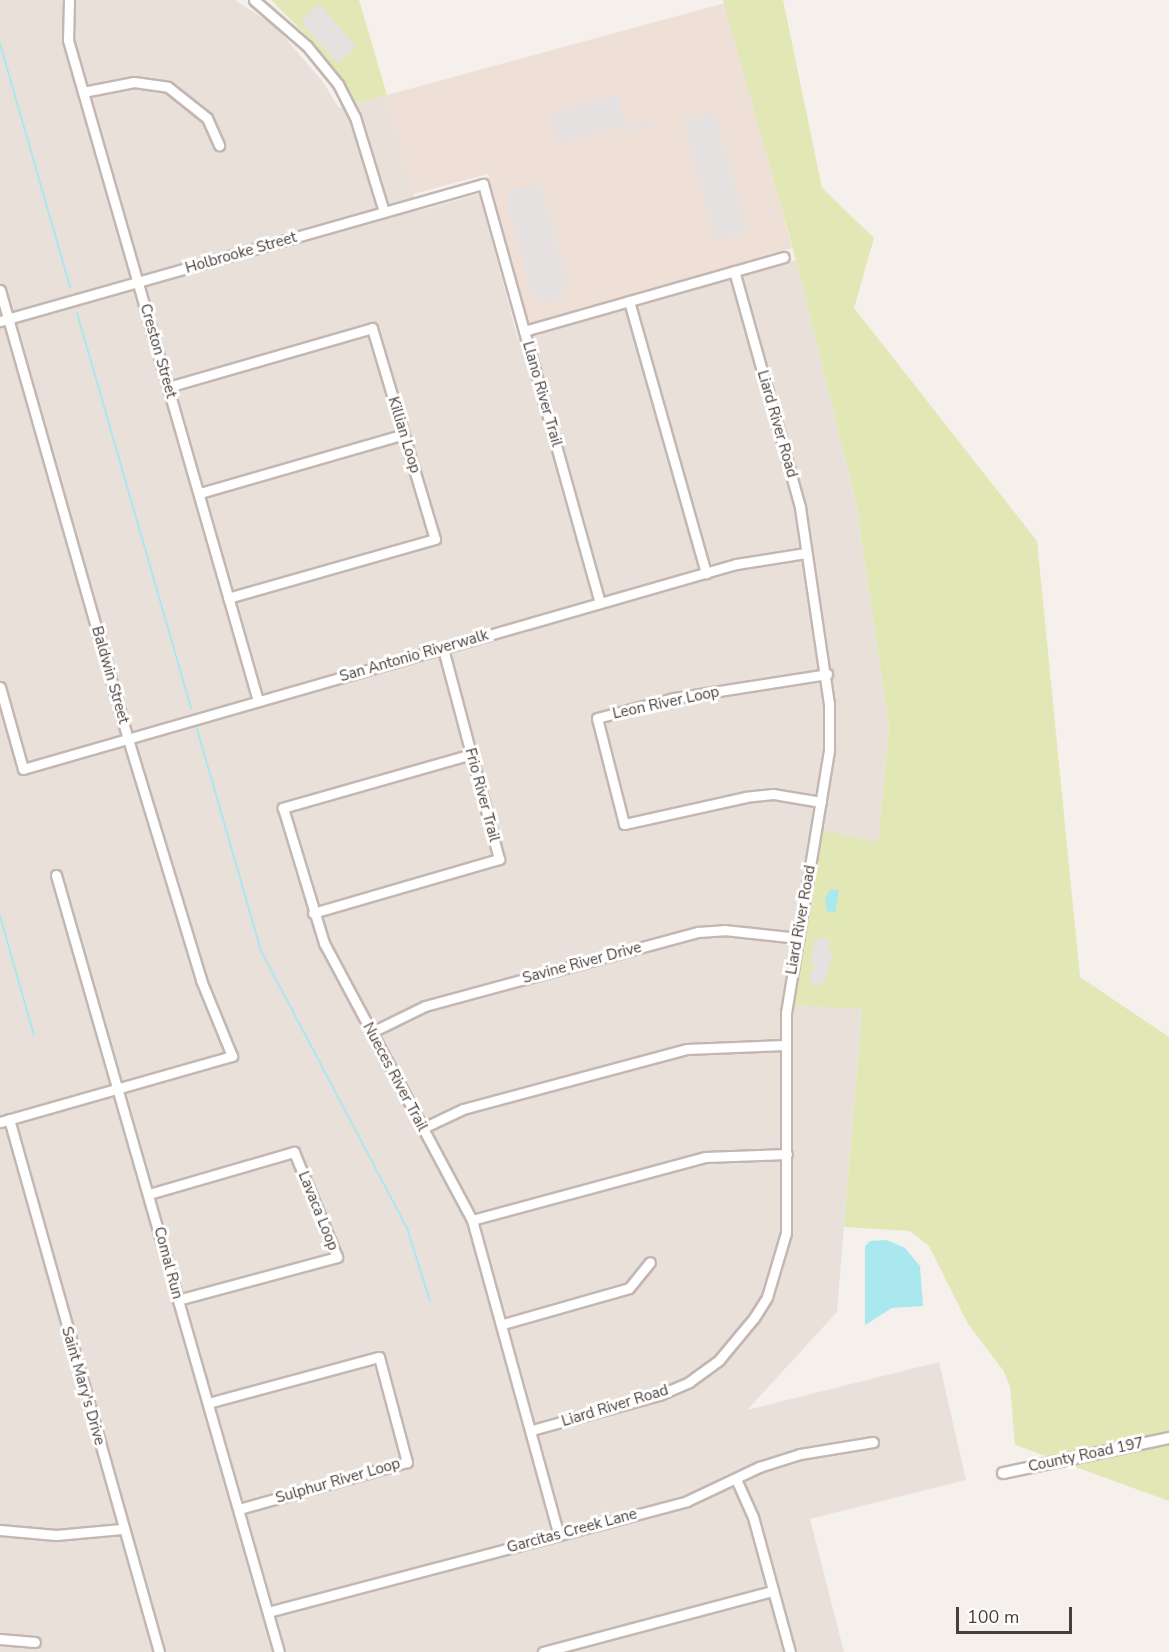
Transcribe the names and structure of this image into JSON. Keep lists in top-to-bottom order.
{
  "streets": {
    "street": [
      "Holbrooke Street",
      "Creston Street",
      "Llano River Trail",
      "Liard River Road",
      "Killian Loop",
      "San Antonio Riverwalk",
      "Baldwin Street",
      "Leon River Loop",
      "Frio River Trail",
      "Savine River Drive",
      "Nueces River Trail",
      "Lavaca Loop",
      "Comal Run",
      "Saint Mary's Drive",
      "County Road 197",
      "Sulphur River Loop",
      "Garcitas Creek Lane"
    ]
  },
  "crossings": [
    ["Holbrooke Street", "Creston Street"],
    ["Holbrooke Street", "Llano River Trail"],
    ["Holbrooke Street", "Baldwin Street"],
    ["Creston Street", "Killian Loop"],
    ["Creston Street", "San Antonio Riverwalk"],
    ["Llano River Trail", "San Antonio Riverwalk"],
    ["Liard River Road", "San Antonio Riverwalk"],
    ["Liard River Road", "Leon River Loop"],
    ["Liard River Road", "Savine River Drive"],
    ["Liard River Road", "Nueces River Trail"],
    ["San Antonio Riverwalk", "Baldwin Street"],
    ["San Antonio Riverwalk", "Frio River Trail"],
    ["Baldwin Street", "Comal Run"],
    ["Frio River Trail", "Nueces River Trail"],
    ["Savine River Drive", "Nueces River Trail"],
    ["Nueces River Trail", "Garcitas Creek Lane"],
    ["Lavaca Loop", "Comal Run"],
    ["Comal Run", "Sulphur River Loop"],
    ["Comal Run", "Garcitas Creek Lane"]
  ],
  "scale_bar": "100 m"
}
